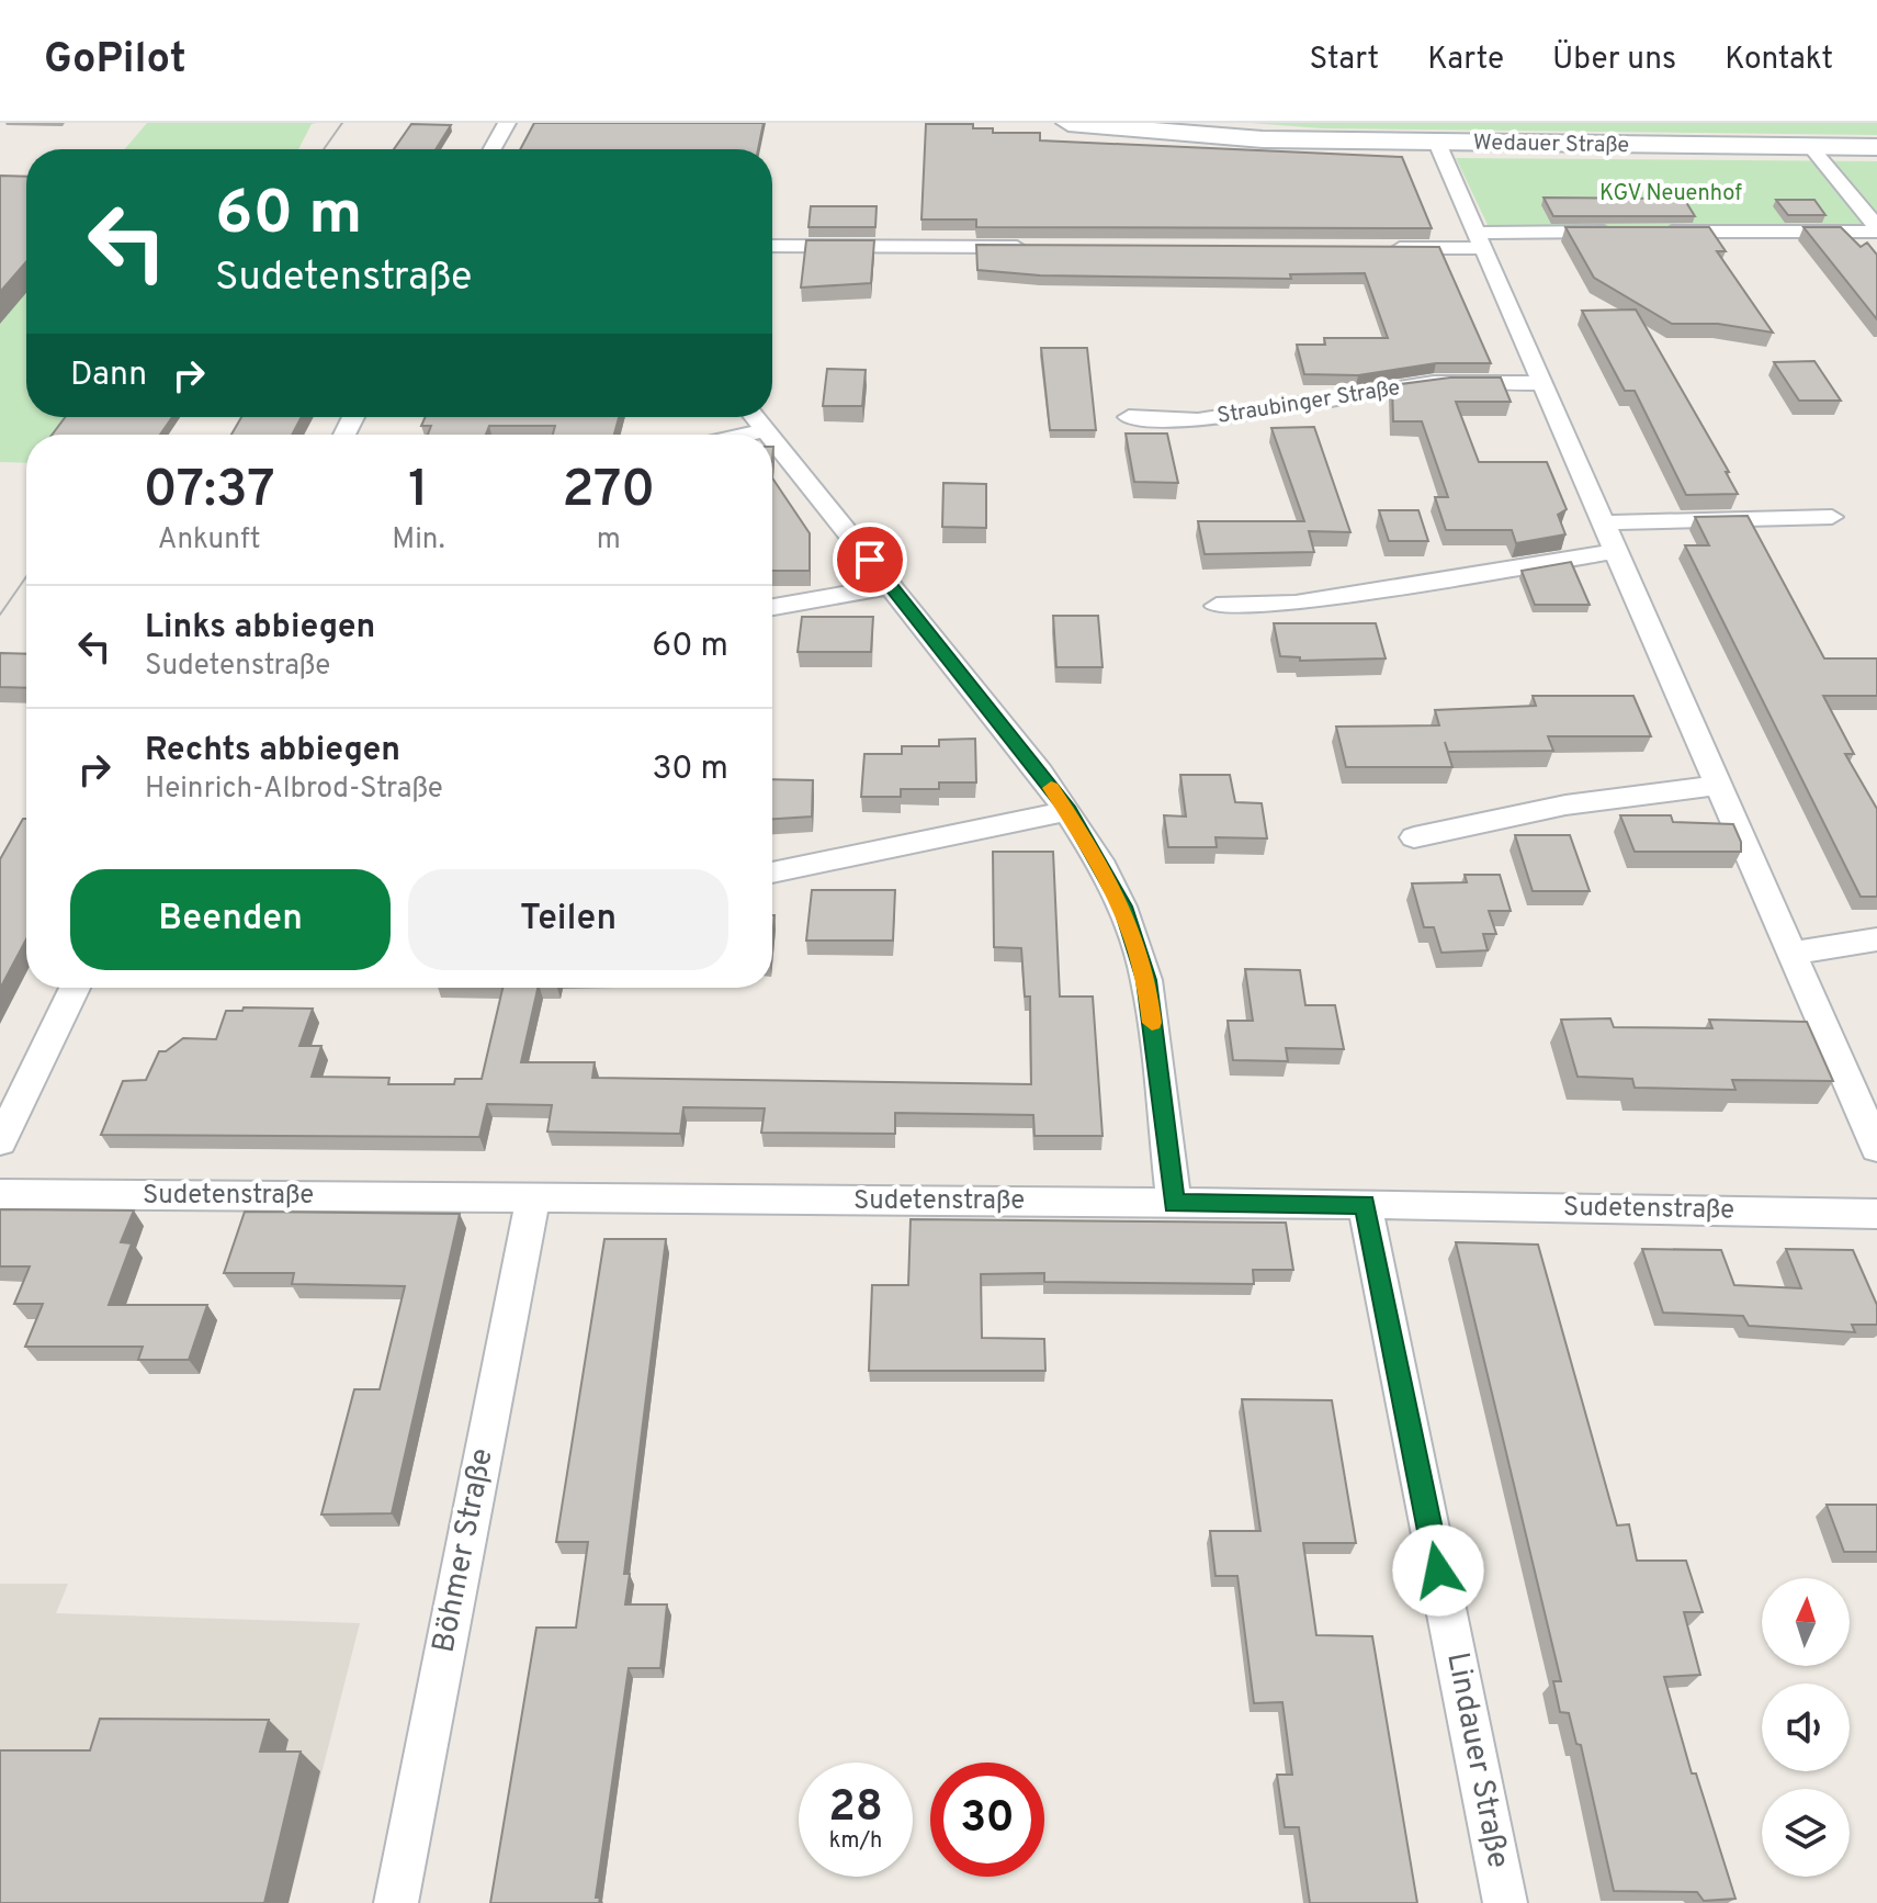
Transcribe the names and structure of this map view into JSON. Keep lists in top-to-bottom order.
{
  "streets": {
    "street": [
      "Wedauer Straße",
      "Straubinger Straße",
      "Sudetenstraße",
      "Böhmer Straße",
      "Lindauer Straße"
    ]
  },
  "crossings": [
    ["Sudetenstraße", "Böhmer Straße"],
    ["Sudetenstraße", "Lindauer Straße"]
  ],
  "parks": ["KGV Neuenhof"],
  "north": "top",
  "page": {
    "header": "GoPilot",
    "nav": [
      "Start",
      "Karte",
      "Über uns",
      "Kontakt"
    ],
    "turn": ["60 m", "Sudetenstraße"],
    "then": "Dann",
    "eta": [
      "07:37",
      "Ankunft",
      "1",
      "Min.",
      "270",
      "m"
    ],
    "list": [
      {
        "name": "Links abbiegen",
        "note": "Sudetenstraße",
        "value": "60 m"
      },
      {
        "name": "Rechts abbiegen",
        "note": "Heinrich-Albrod-Straße",
        "value": "30 m"
      }
    ],
    "buttons": ["Beenden", "Teilen"],
    "speed": "28 km/h",
    "limit": "30"
  }
}
